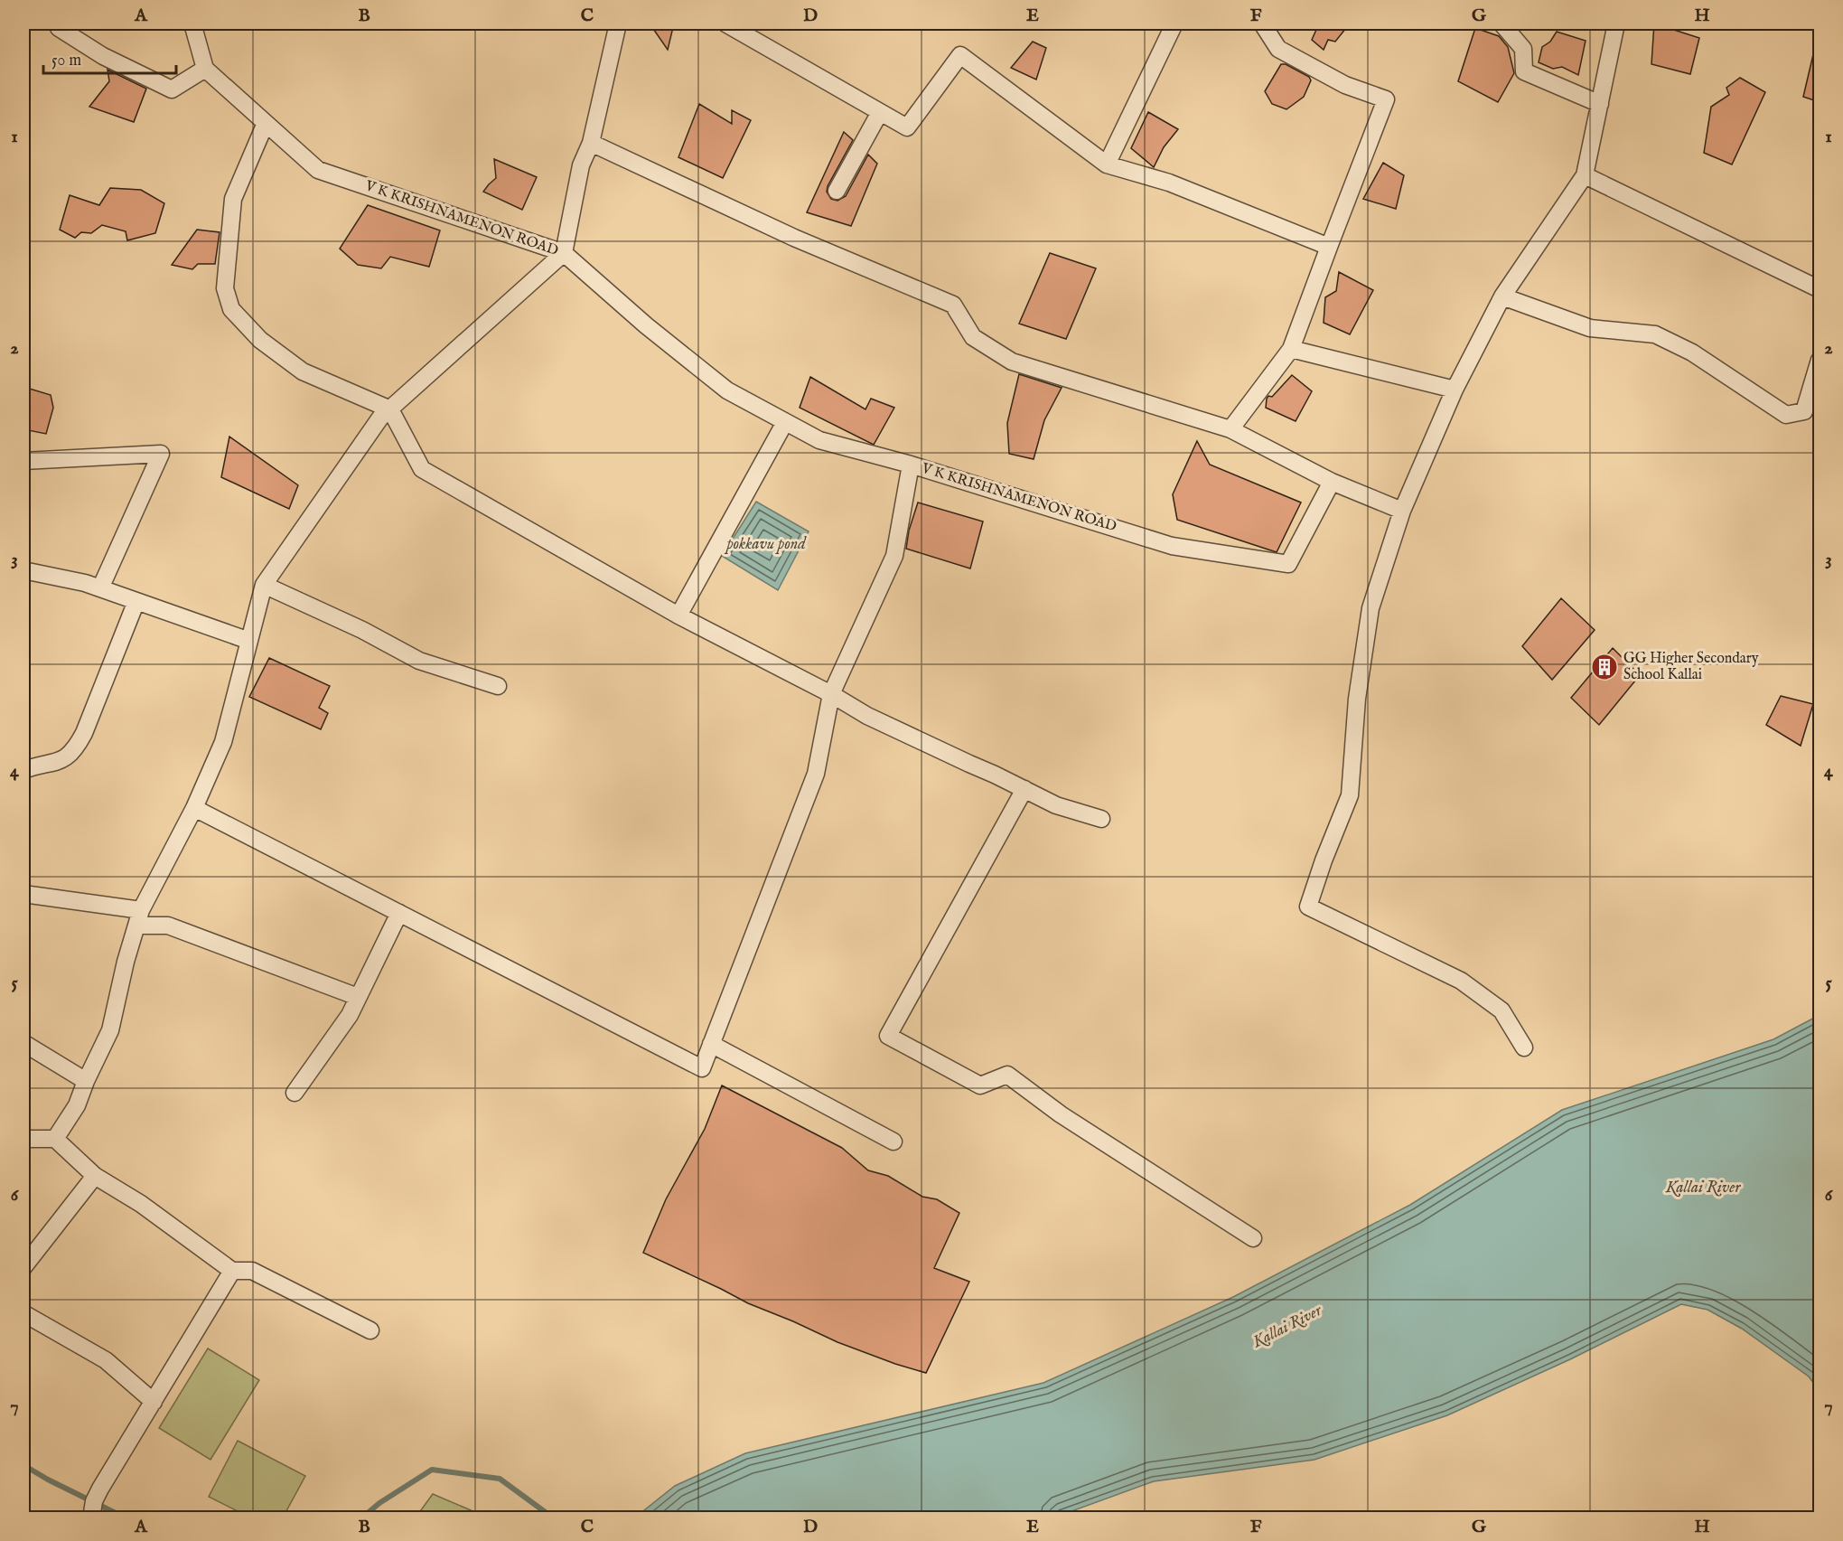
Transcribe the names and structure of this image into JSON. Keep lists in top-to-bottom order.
{
  "streets": {
    "street": ["V K KRISHNAMENON ROAD"]
  },
  "water": ["pokkavu pond", "Kallai River"],
  "places": {
    "building": ["GG Higher Secondary School Kallai"]
  },
  "scale_bar": "50 m",
  "grid": {
    "columns": [
      "A",
      "B",
      "C",
      "D",
      "E",
      "F",
      "G",
      "H"
    ],
    "rows": [
      "1",
      "2",
      "3",
      "4",
      "5",
      "6",
      "7"
    ]
  }
}
